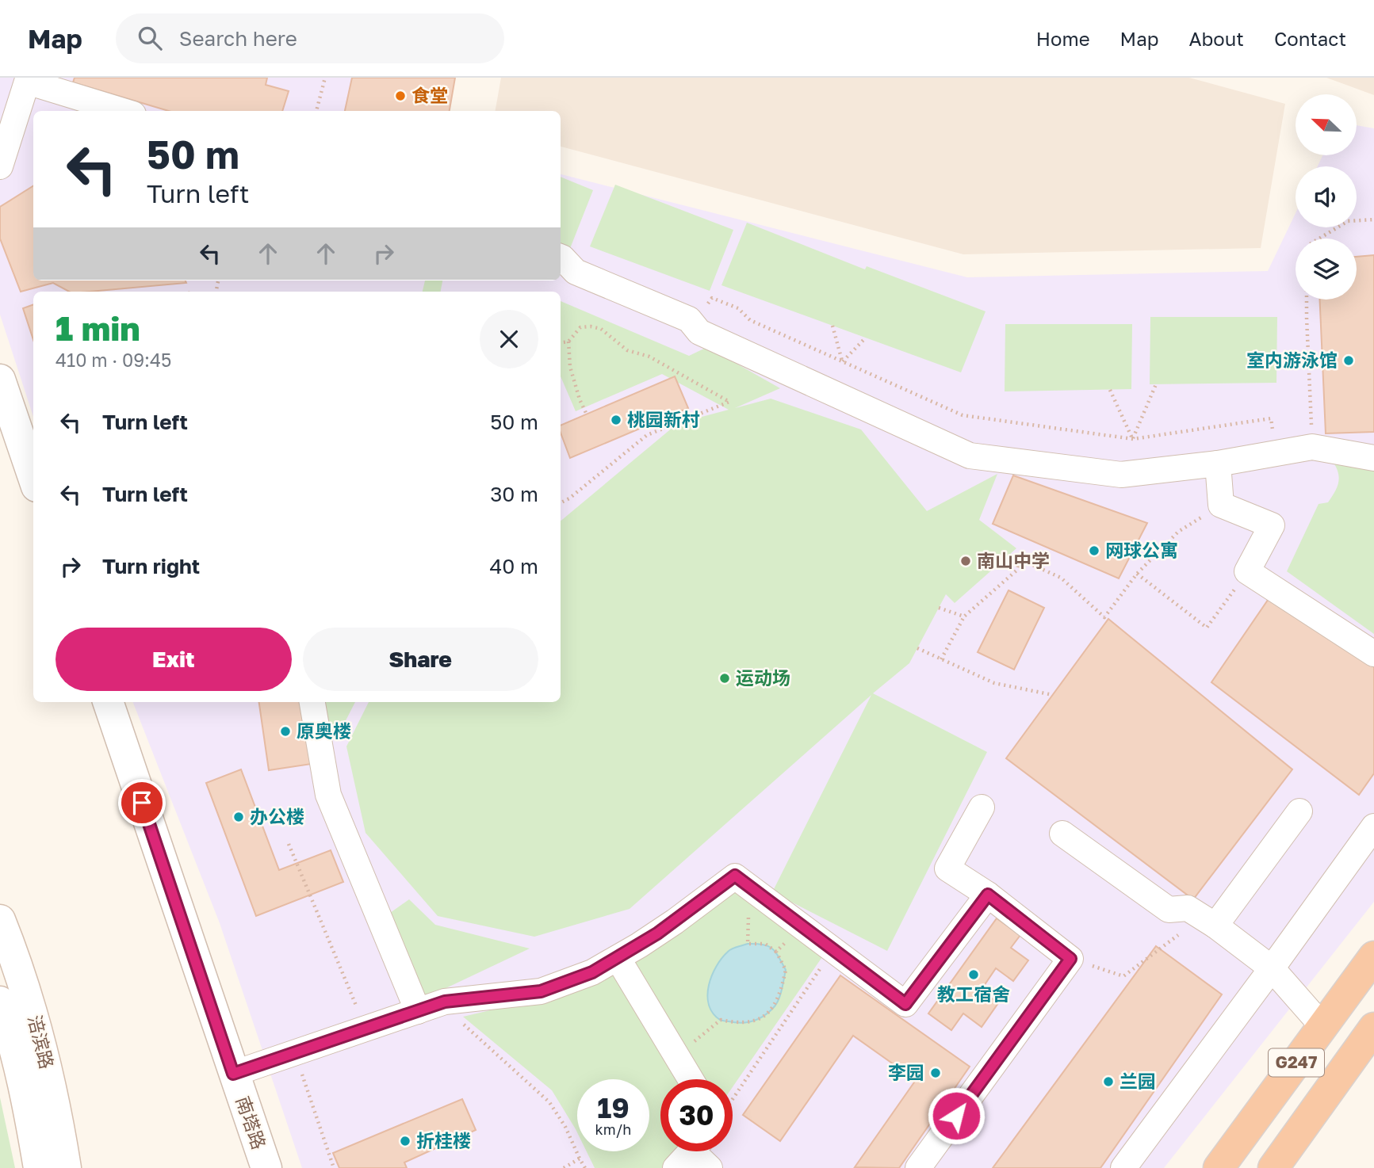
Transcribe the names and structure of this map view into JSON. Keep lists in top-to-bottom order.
{
  "streets": {
    "highway": ["G247"],
    "street": ["涪滨路", "南塔路"]
  },
  "places": [
    "食堂",
    "室内游泳馆",
    "桃园新村",
    "网球公寓",
    "南山中学",
    "运动场",
    "原奥楼",
    "办公楼",
    "教工宿舍",
    "李园",
    "兰园",
    "折桂楼"
  ],
  "north": "top left",
  "page": {
    "header": "Map",
    "search": "Search here",
    "nav": [
      "Home",
      "Map",
      "About",
      "Contact"
    ],
    "turn": ["50 m", "Turn left"],
    "heading": ["1 min", "410 m · 09:45"],
    "list": [
      {
        "name": "Turn left",
        "value": "50 m"
      },
      {
        "name": "Turn left",
        "value": "30 m"
      },
      {
        "name": "Turn right",
        "value": "40 m"
      }
    ],
    "buttons": ["Exit", "Share"],
    "speed": "19 km/h",
    "limit": "30"
  }
}
